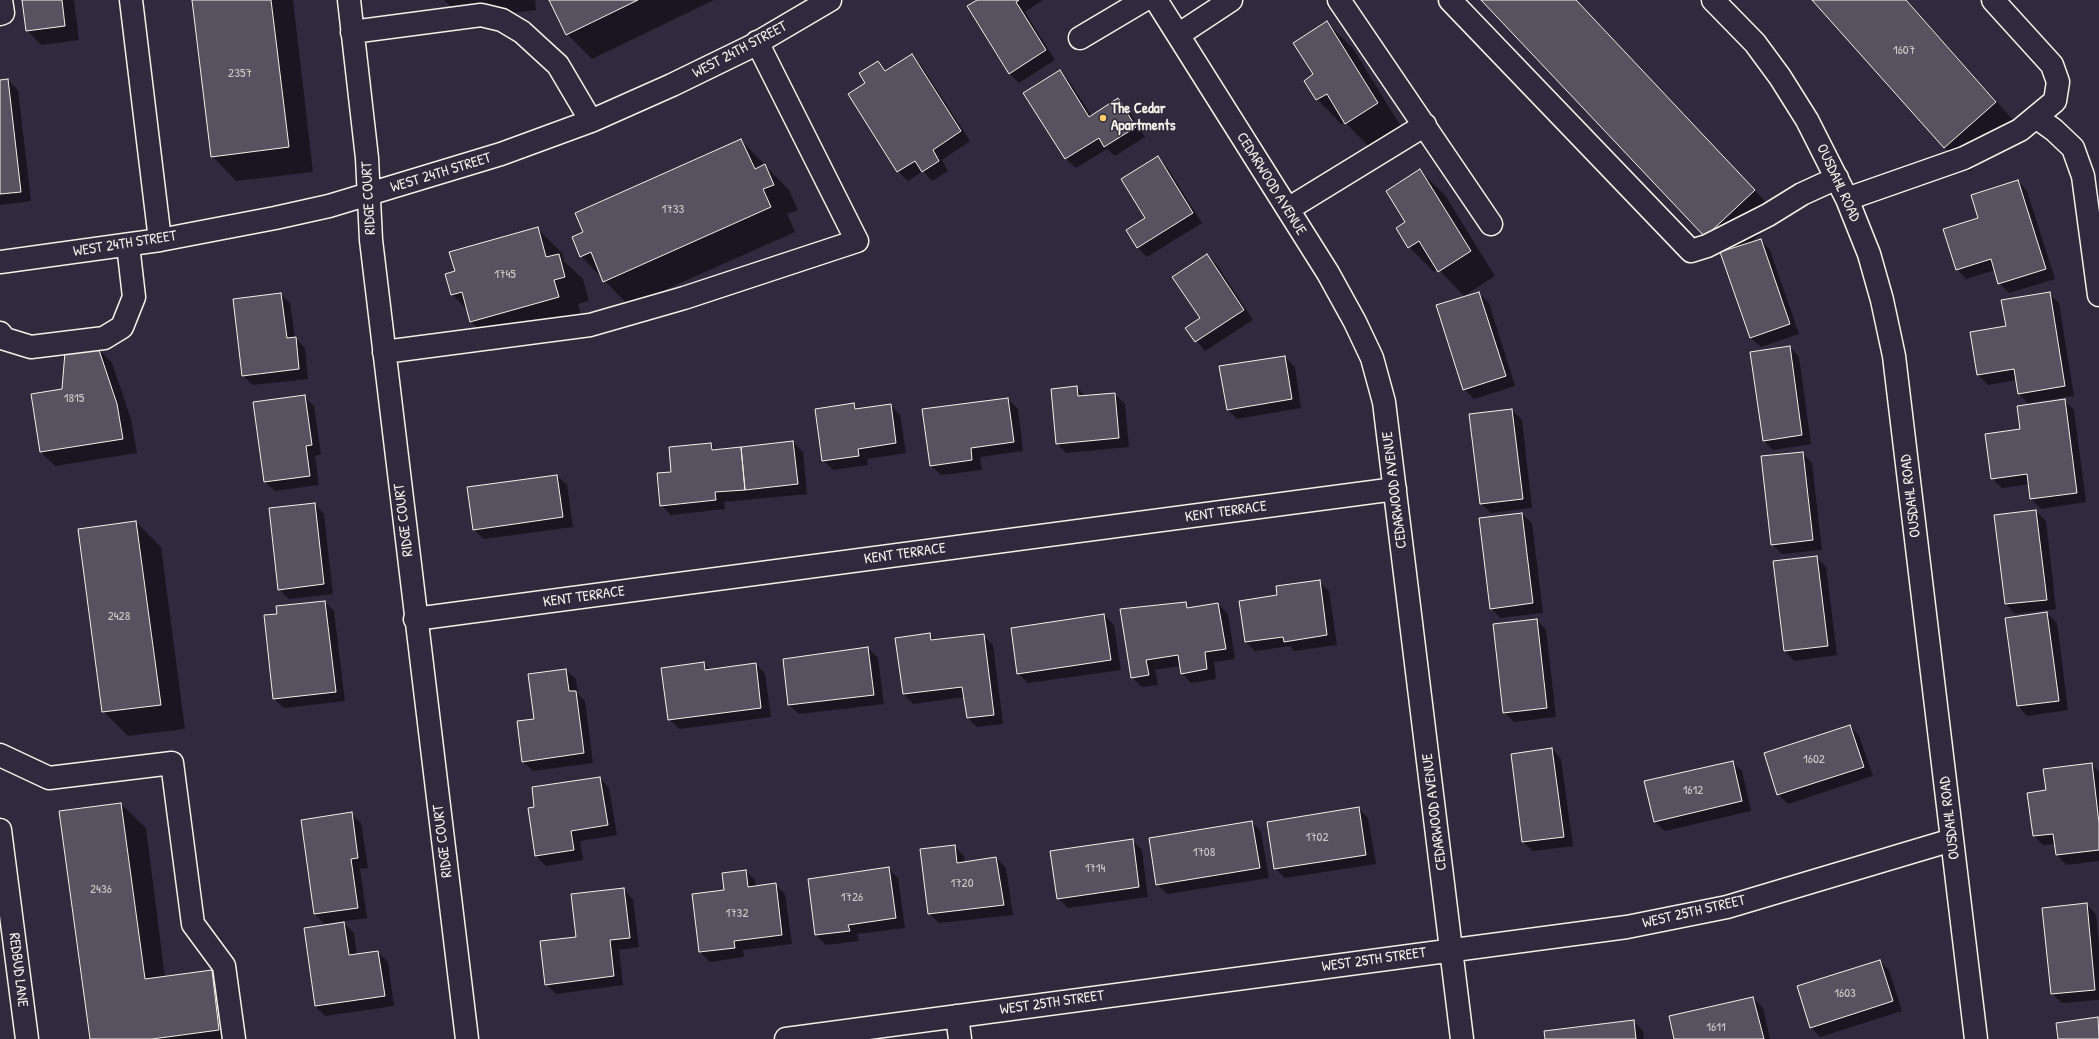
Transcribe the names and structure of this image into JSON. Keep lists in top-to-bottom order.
{
  "streets": {
    "street": [
      "WEST 24TH STREET",
      "OUSDAHL ROAD",
      "CEDARWOOD AVENUE",
      "RIDGE COURT",
      "KENT TERRACE",
      "WEST 25TH STREET",
      "REDBUD LANE"
    ]
  },
  "crossings": [
    ["WEST 24TH STREET", "RIDGE COURT"],
    ["OUSDAHL ROAD", "WEST 25TH STREET"],
    ["CEDARWOOD AVENUE", "KENT TERRACE"],
    ["CEDARWOOD AVENUE", "WEST 25TH STREET"],
    ["RIDGE COURT", "KENT TERRACE"]
  ],
  "places": ["The Cedar Apartments"],
  "house_numbers": [
    "1607",
    "2357",
    "1733",
    "1745",
    "1815",
    "2428",
    "1602",
    "1612",
    "1702",
    "1708",
    "1714",
    "1720",
    "2436",
    "1726",
    "1732",
    "1603",
    "1611"
  ]
}
